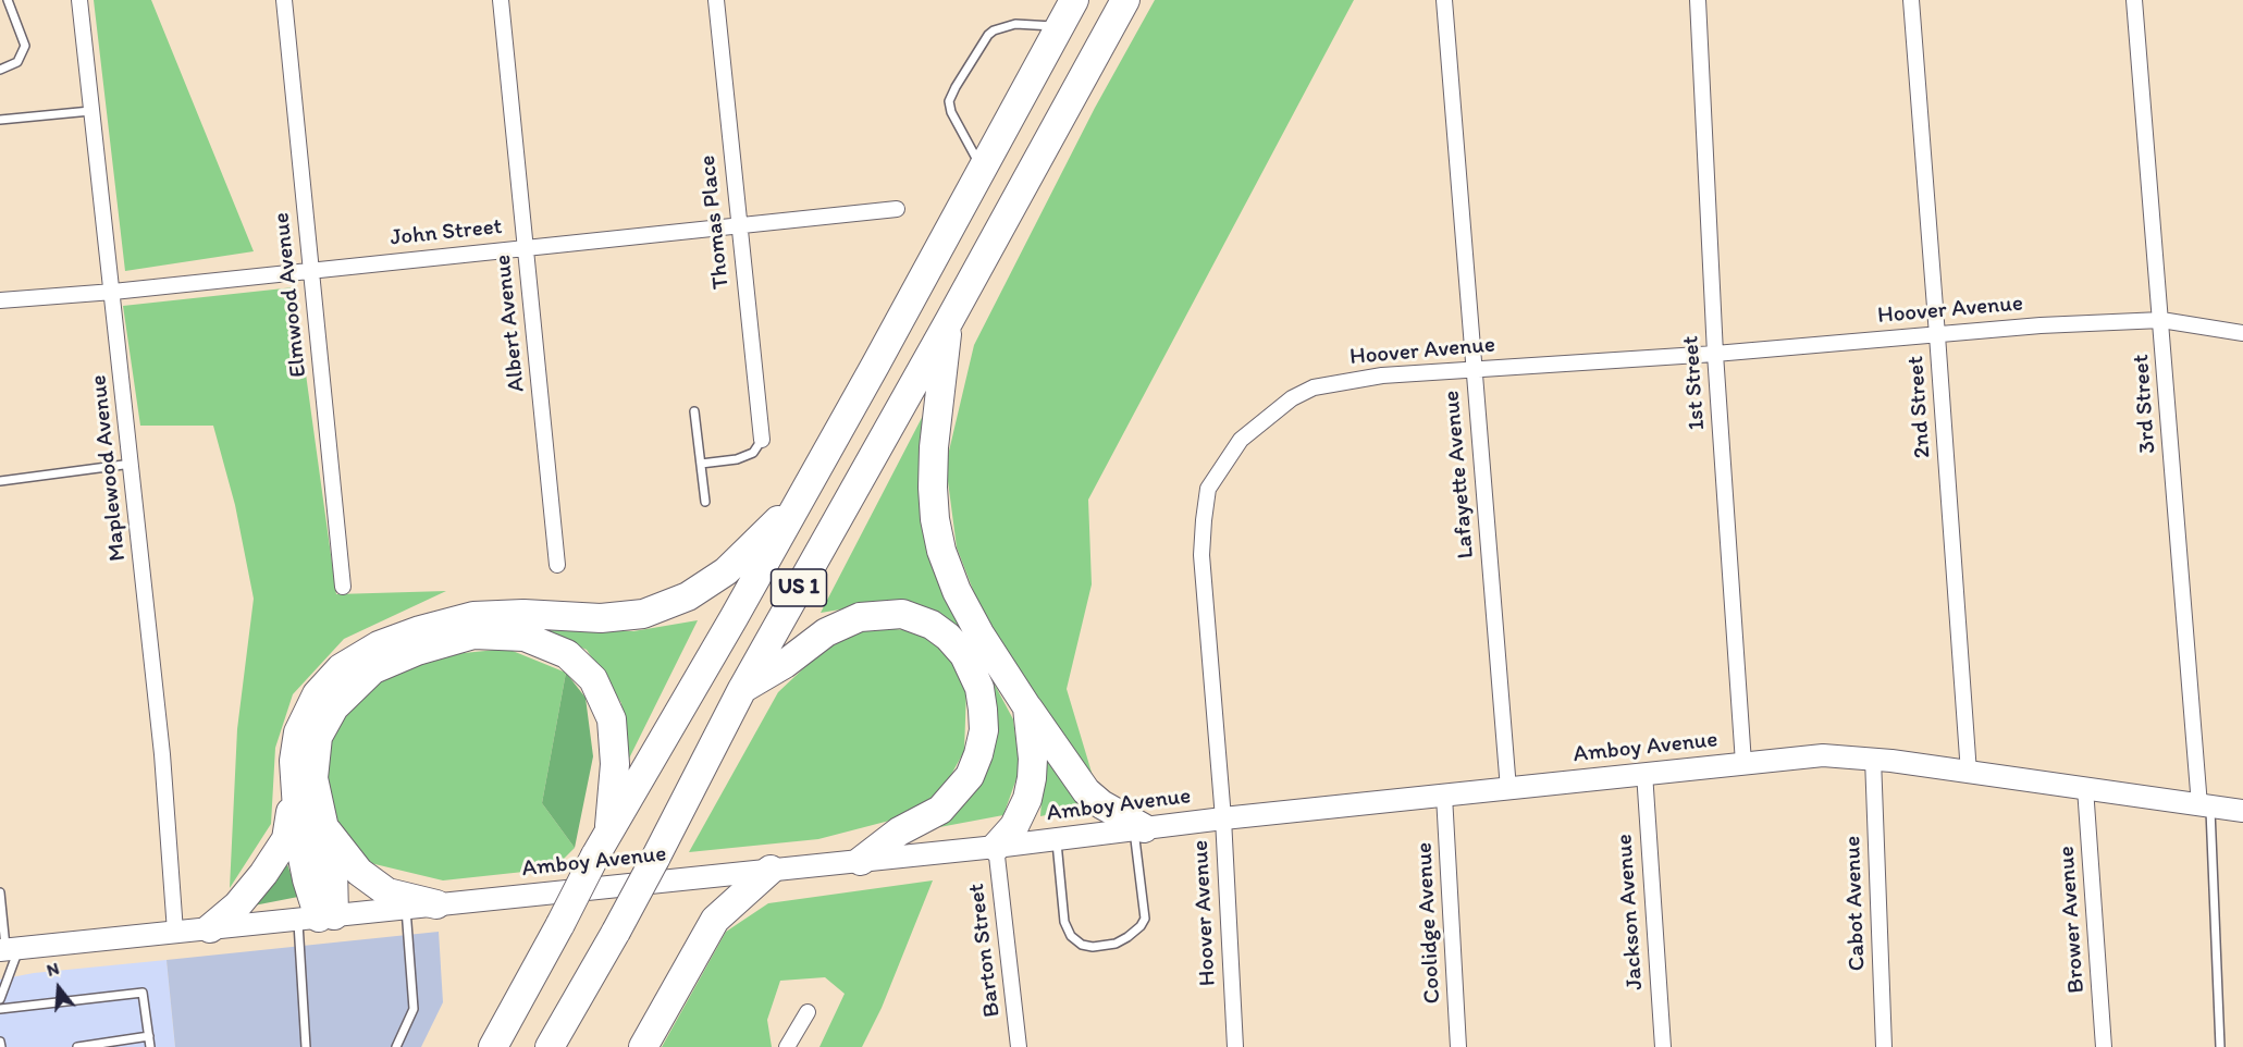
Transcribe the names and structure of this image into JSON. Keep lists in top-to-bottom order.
{
  "streets": {
    "highway": ["US 1"],
    "street": [
      "Thomas Place",
      "John Street",
      "Elmwood Avenue",
      "Hoover Avenue",
      "Albert Avenue",
      "1st Street",
      "3rd Street",
      "2nd Street",
      "Maplewood Avenue",
      "Lafayette Avenue",
      "Amboy Avenue",
      "Cabot Avenue",
      "Jackson Avenue",
      "Brower Avenue",
      "Coolidge Avenue",
      "Barton Street"
    ]
  },
  "crossings": [
    ["Thomas Place", "John Street"],
    ["John Street", "Elmwood Avenue"],
    ["John Street", "Albert Avenue"],
    ["John Street", "Maplewood Avenue"],
    ["Hoover Avenue", "1st Street"],
    ["Hoover Avenue", "3rd Street"],
    ["Hoover Avenue", "2nd Street"],
    ["Hoover Avenue", "Lafayette Avenue"],
    ["Hoover Avenue", "Amboy Avenue"],
    ["1st Street", "Amboy Avenue"],
    ["3rd Street", "Amboy Avenue"],
    ["2nd Street", "Amboy Avenue"],
    ["Lafayette Avenue", "Amboy Avenue"],
    ["Amboy Avenue", "Cabot Avenue"],
    ["Amboy Avenue", "Jackson Avenue"],
    ["Amboy Avenue", "Brower Avenue"],
    ["Amboy Avenue", "Coolidge Avenue"],
    ["Amboy Avenue", "Barton Street"]
  ],
  "north": "top"
}
